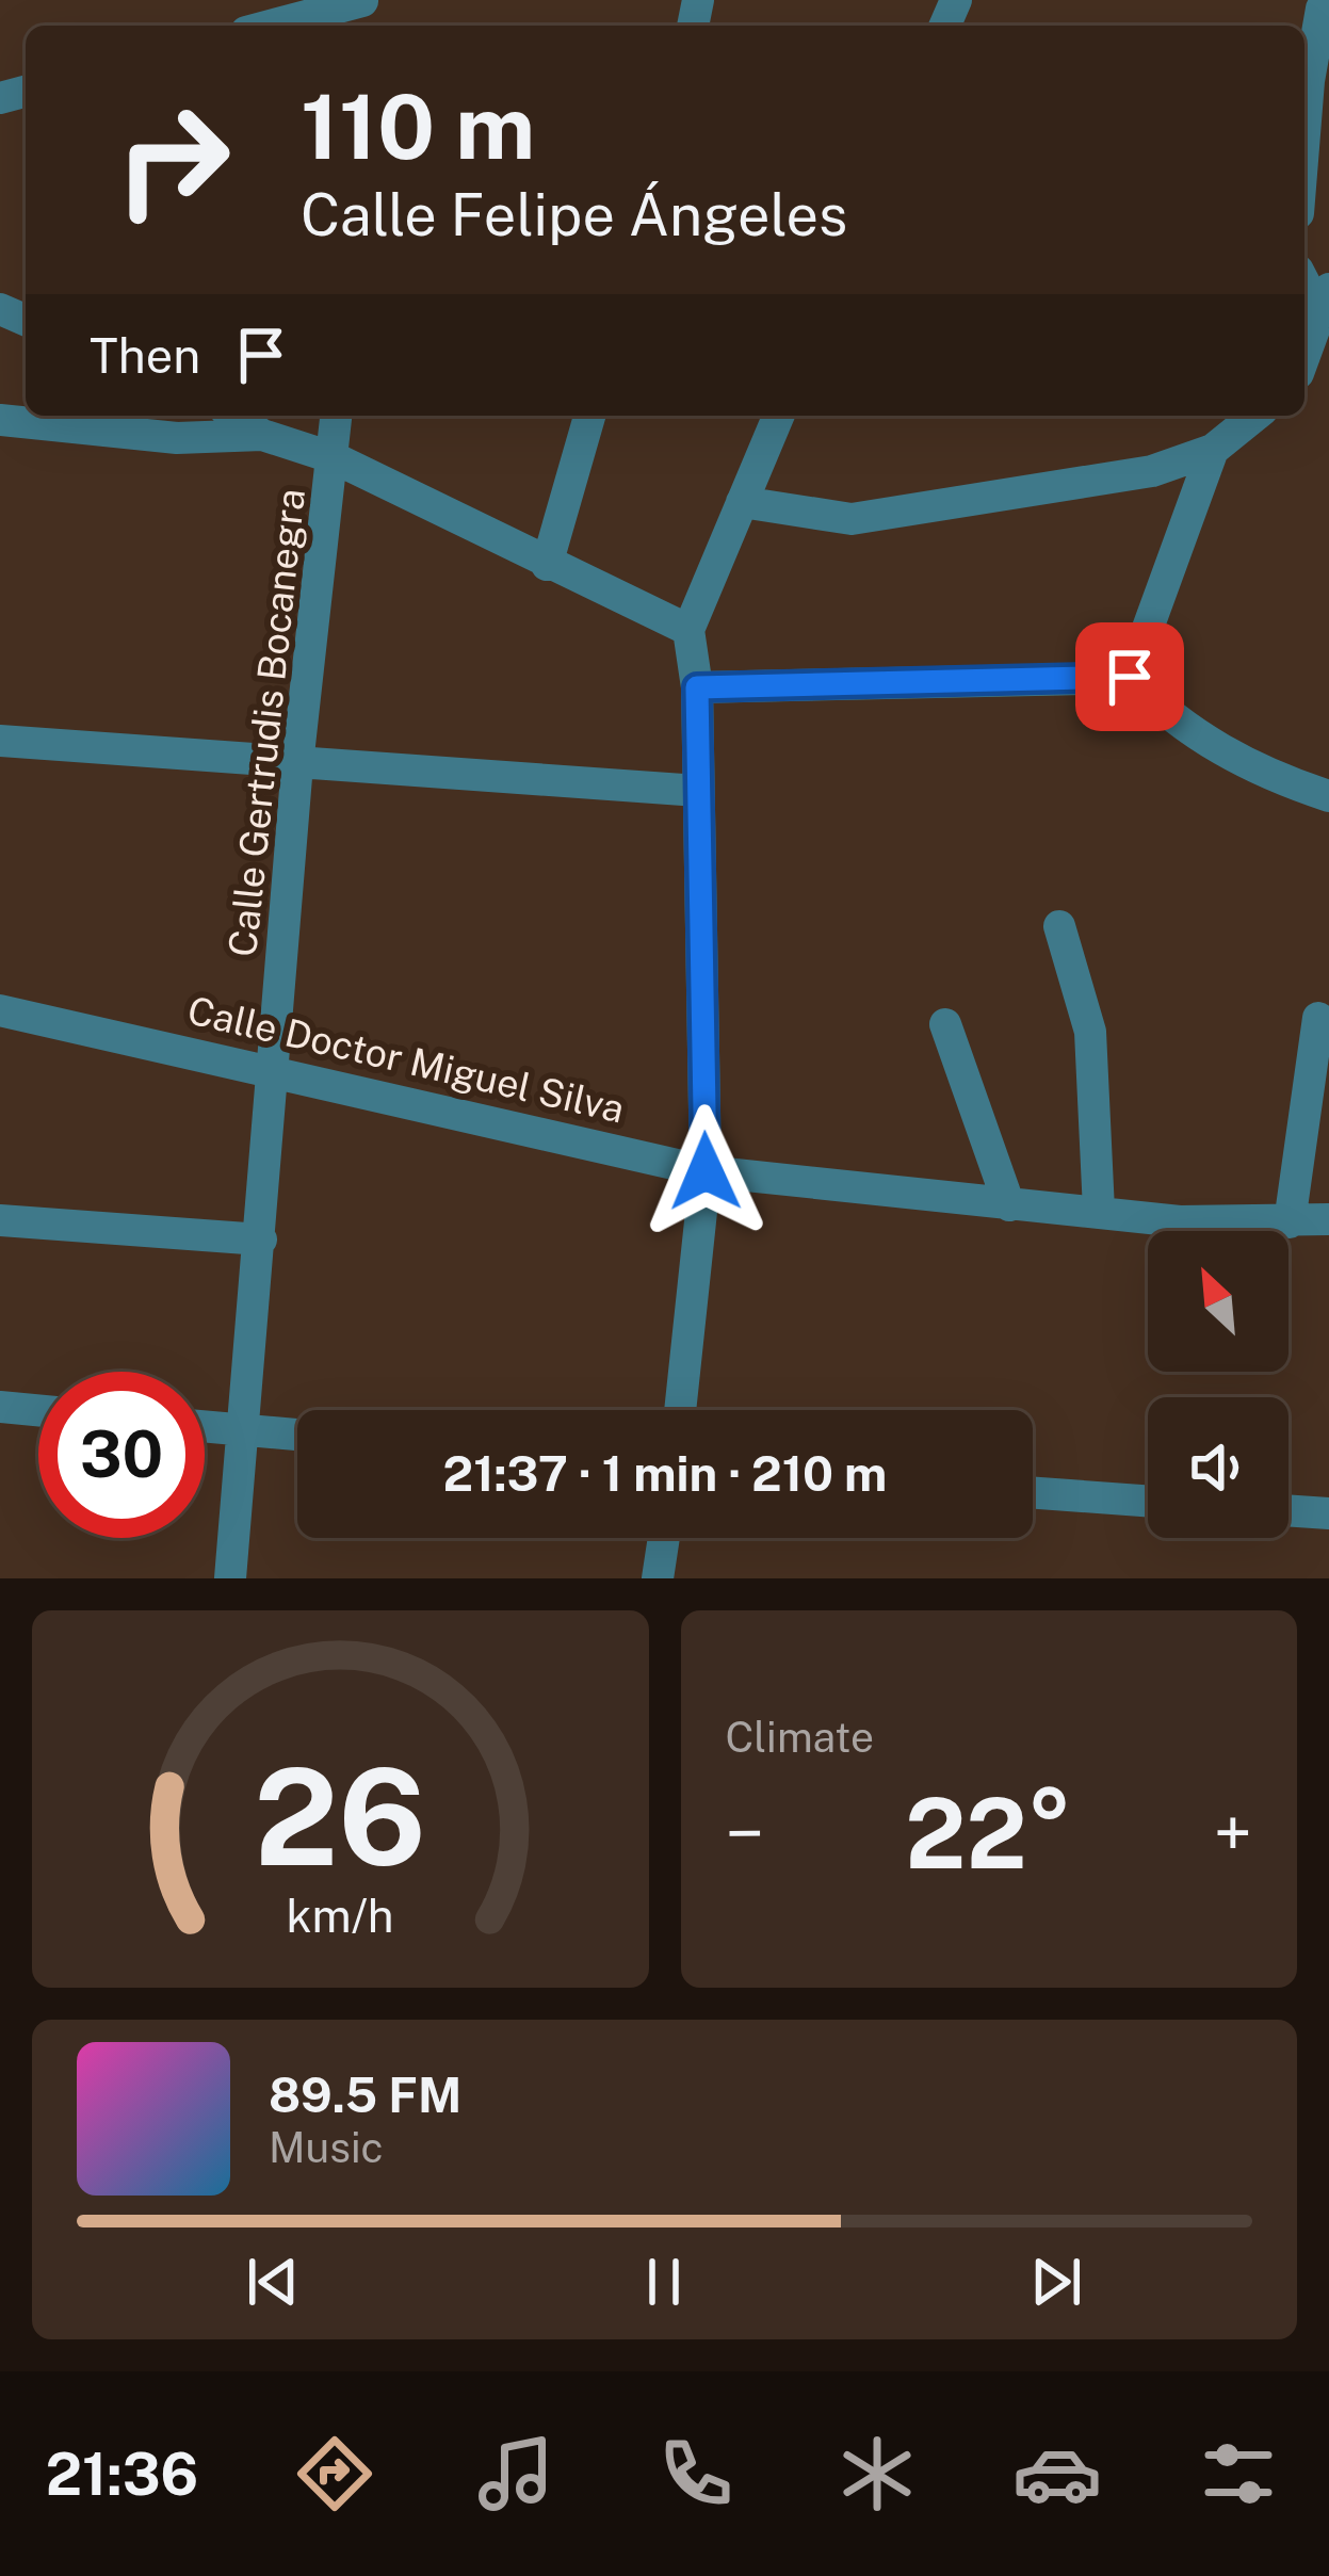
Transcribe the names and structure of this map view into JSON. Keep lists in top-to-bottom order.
{
  "streets": {
    "street": ["Calle Gertrudis Bocanegra", "Calle Doctor Miguel Silva"]
  },
  "crossings": [
    ["Calle Gertrudis Bocanegra", "Calle Doctor Miguel Silva"]
  ],
  "north": "top left",
  "page": {
    "turn": ["110 m", "Calle Felipe Ángeles"],
    "then": "Then",
    "limit": "30",
    "trip": "21:37 · 1 min · 210 m",
    "tile": "Climate",
    "heat": ["−", "22°", "+"],
    "song": ["89.5 FM", "Music"],
    "tabs": "21:36",
    "gauge": ["26", "km/h"]
  }
}
